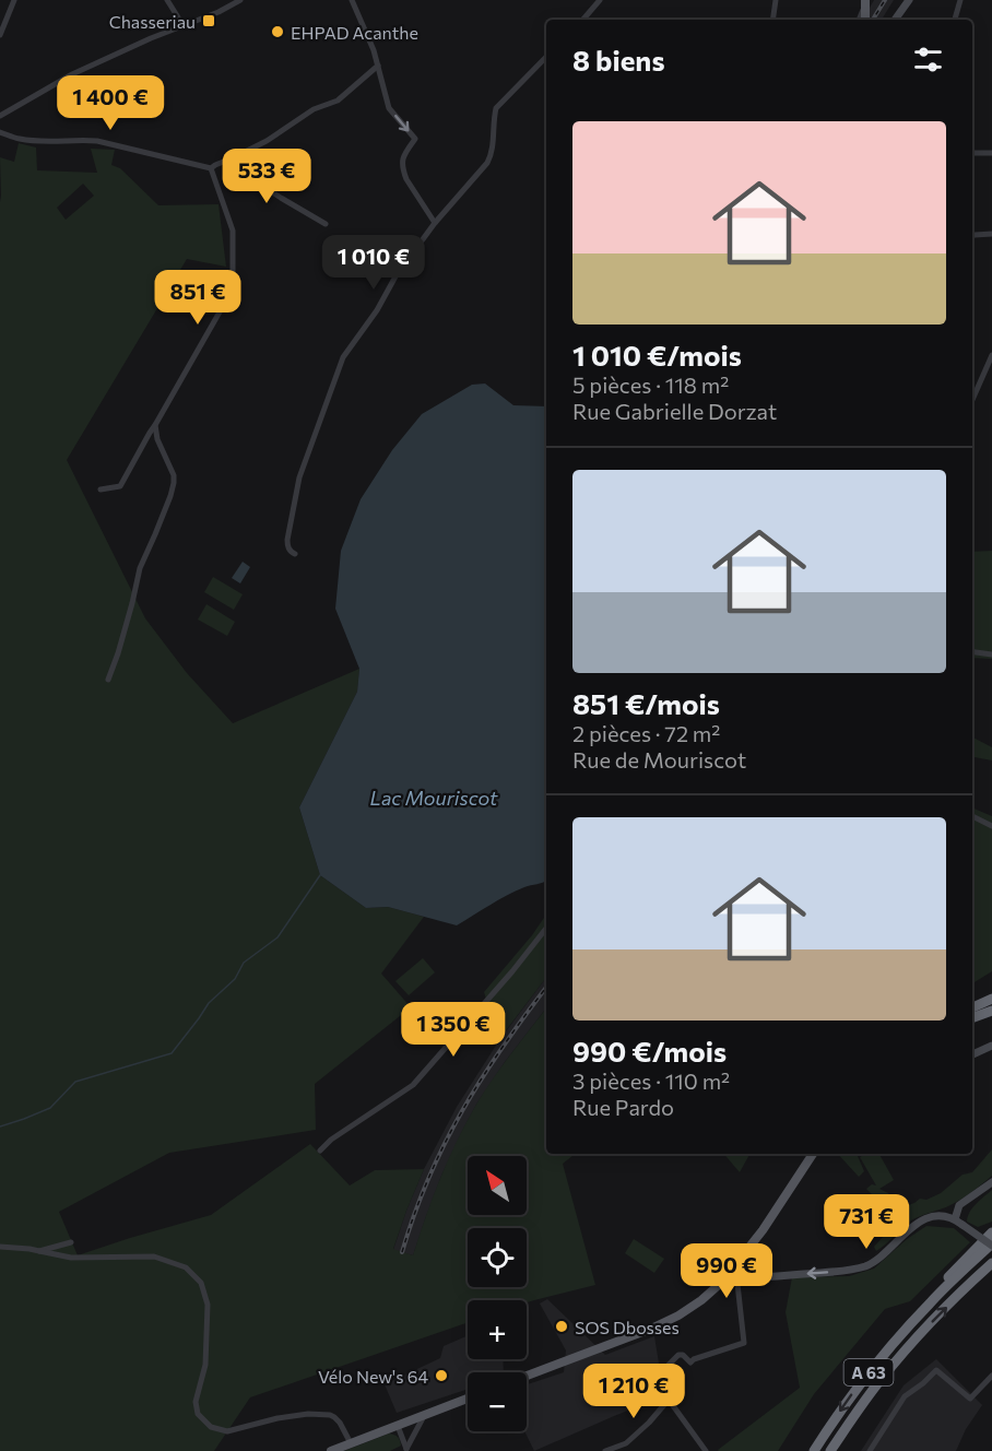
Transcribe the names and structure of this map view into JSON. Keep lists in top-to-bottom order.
{
  "streets": {
    "highway": ["A 63"]
  },
  "water": ["Lac Mouriscot"],
  "places": {
    "transit": ["Chasseriau"],
    "other": ["EHPAD Acanthe", "SOS Dbosses", "Vélo New's 64"]
  },
  "north": "top left",
  "page": {
    "heading": "8 biens",
    "price": [
      "1 400 €",
      "533 €",
      "1 010 €",
      "851 €",
      "1 350 €",
      "731 €",
      "990 €",
      "1 210 €"
    ],
    "list": [
      {
        "name": "1 010 €/mois",
        "note": "5 pièces · 118 m² · Rue Gabrielle Dorzat"
      },
      {
        "name": "851 €/mois",
        "note": "2 pièces · 72 m² · Rue de Mouriscot"
      },
      {
        "name": "990 €/mois",
        "note": "3 pièces · 110 m² · Rue Pardo"
      }
    ],
    "map_buttons": ["+", "−"]
  }
}
